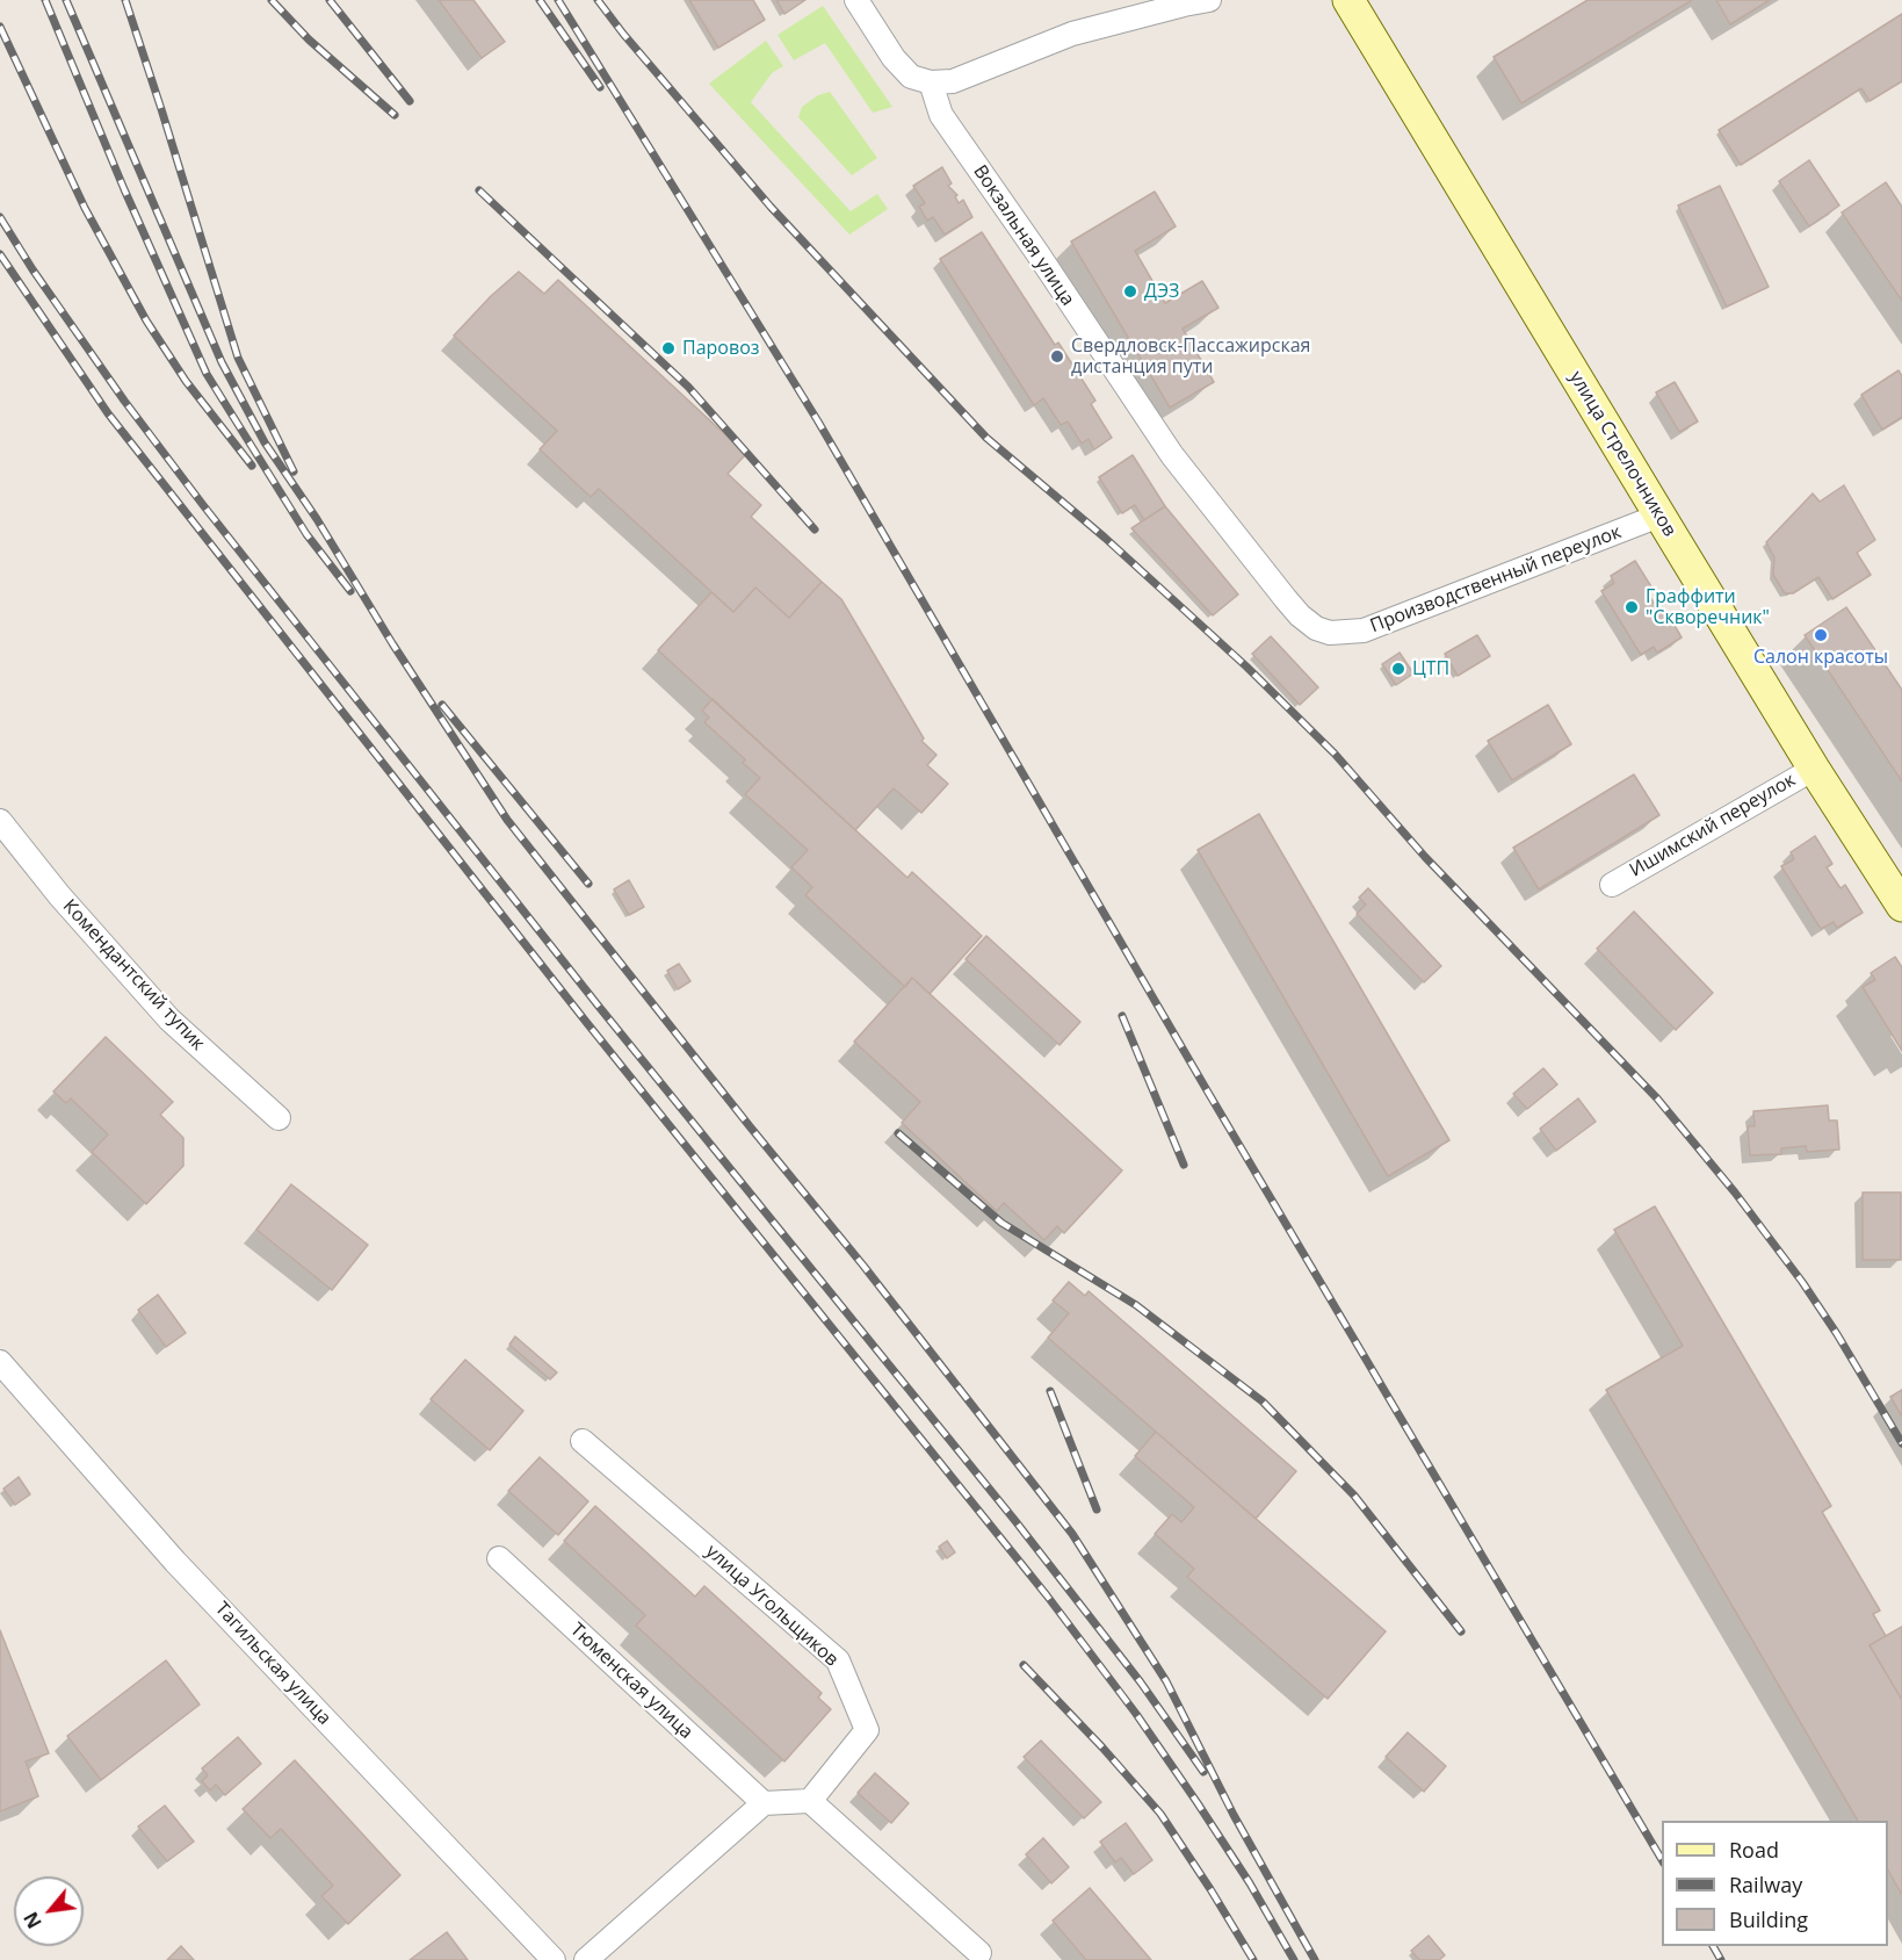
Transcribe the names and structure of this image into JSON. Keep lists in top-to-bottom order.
{
  "streets": {
    "main road": ["улица Стрелочников"],
    "street": [
      "Вокзальная улица",
      "Производственный переулок",
      "Ишимский переулок",
      "Комендантский тупик",
      "улица Угольщиков",
      "Тагильская улица",
      "Тюменская улица"
    ]
  },
  "crossings": [
    ["Вокзальная улица", "Производственный переулок"],
    ["улица Стрелочников", "Производственный переулок"],
    ["улица Стрелочников", "Ишимский переулок"]
  ],
  "places": [
    "ДЭЗ",
    "Паровоз",
    "Свердловск-Пассажирская дистанция пути",
    "Граффити \"Скворечник\"",
    "Салон красоты",
    "ЦТП"
  ],
  "legend": ["Road", "Railway", "Building"],
  "north": "bottom left"
}
